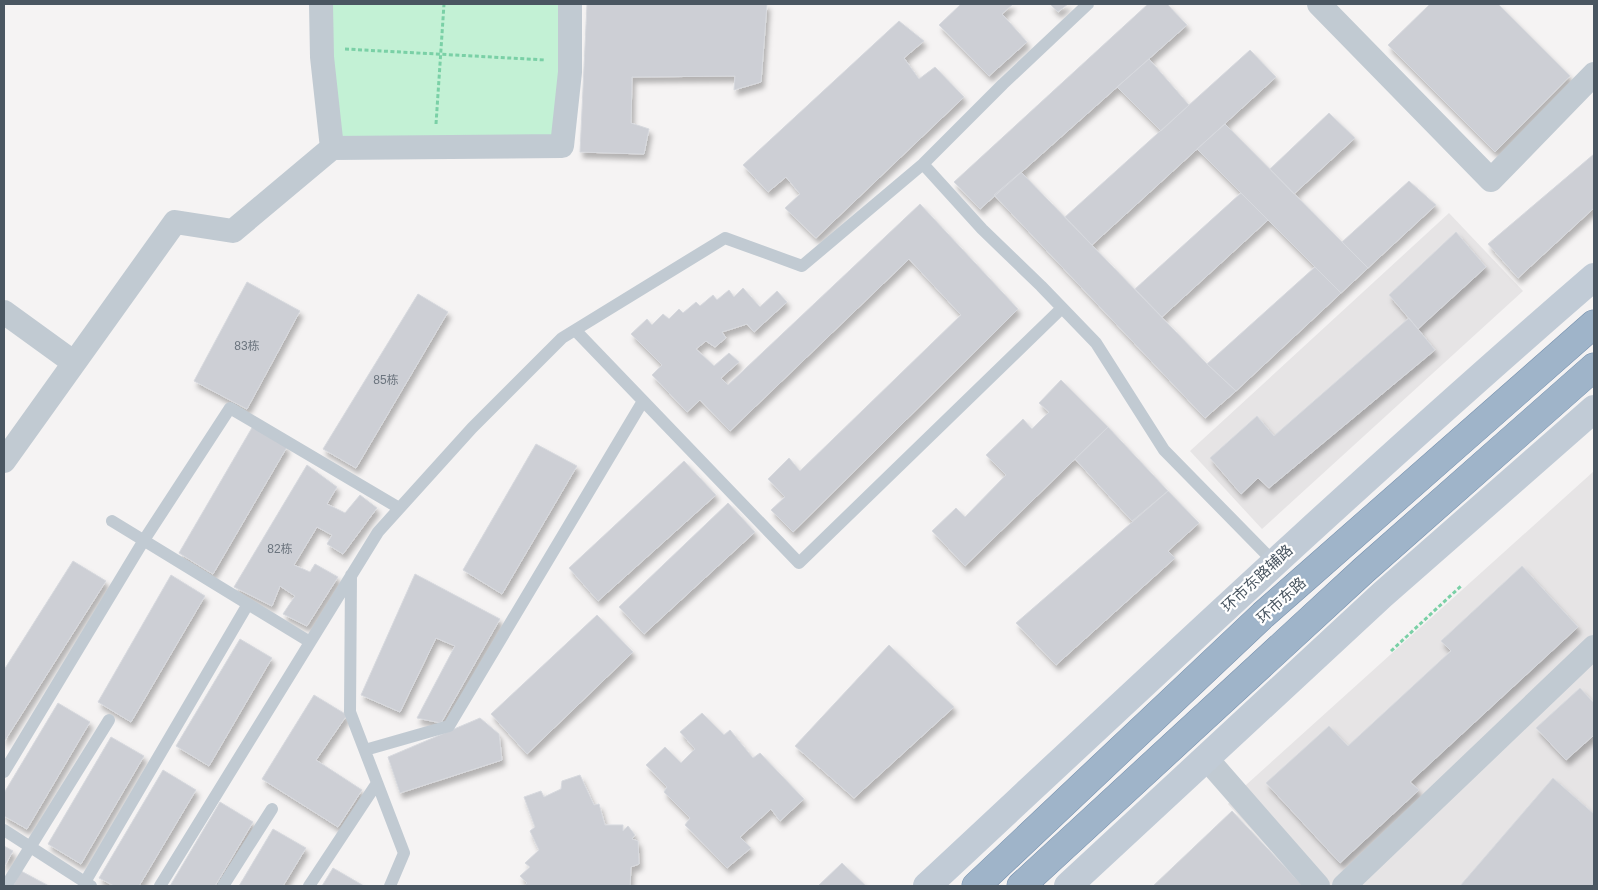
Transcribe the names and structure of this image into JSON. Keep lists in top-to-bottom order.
{
  "streets": {
    "highway": ["环市东路"],
    "main road": ["环市东路辅路"]
  },
  "house_numbers": ["83栋", "85栋", "82栋"]
}
